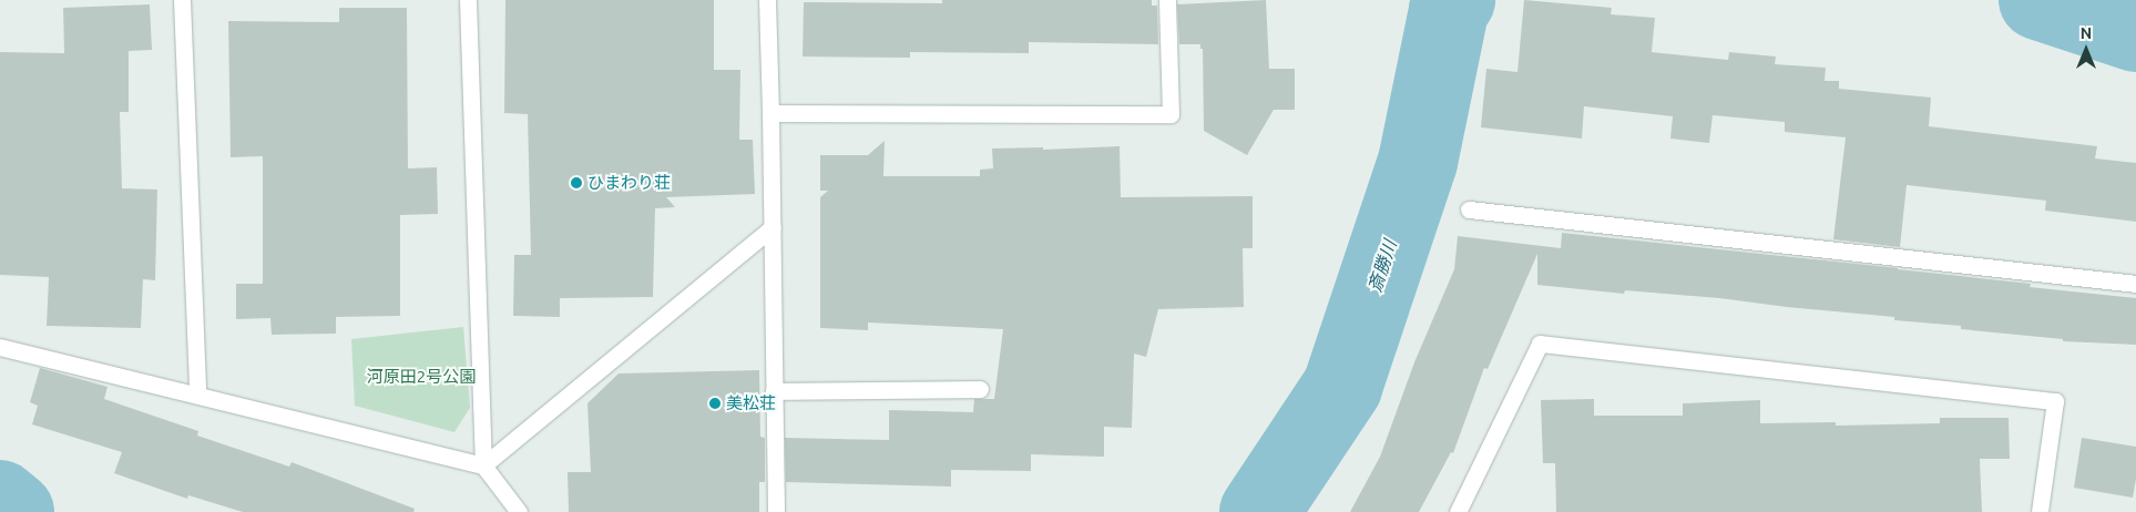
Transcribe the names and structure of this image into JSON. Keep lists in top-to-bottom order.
{
  "water": ["斎勝川"],
  "parks": ["河原田2号公園"],
  "places": ["ひまわり荘", "美松荘"],
  "north": "top"
}
